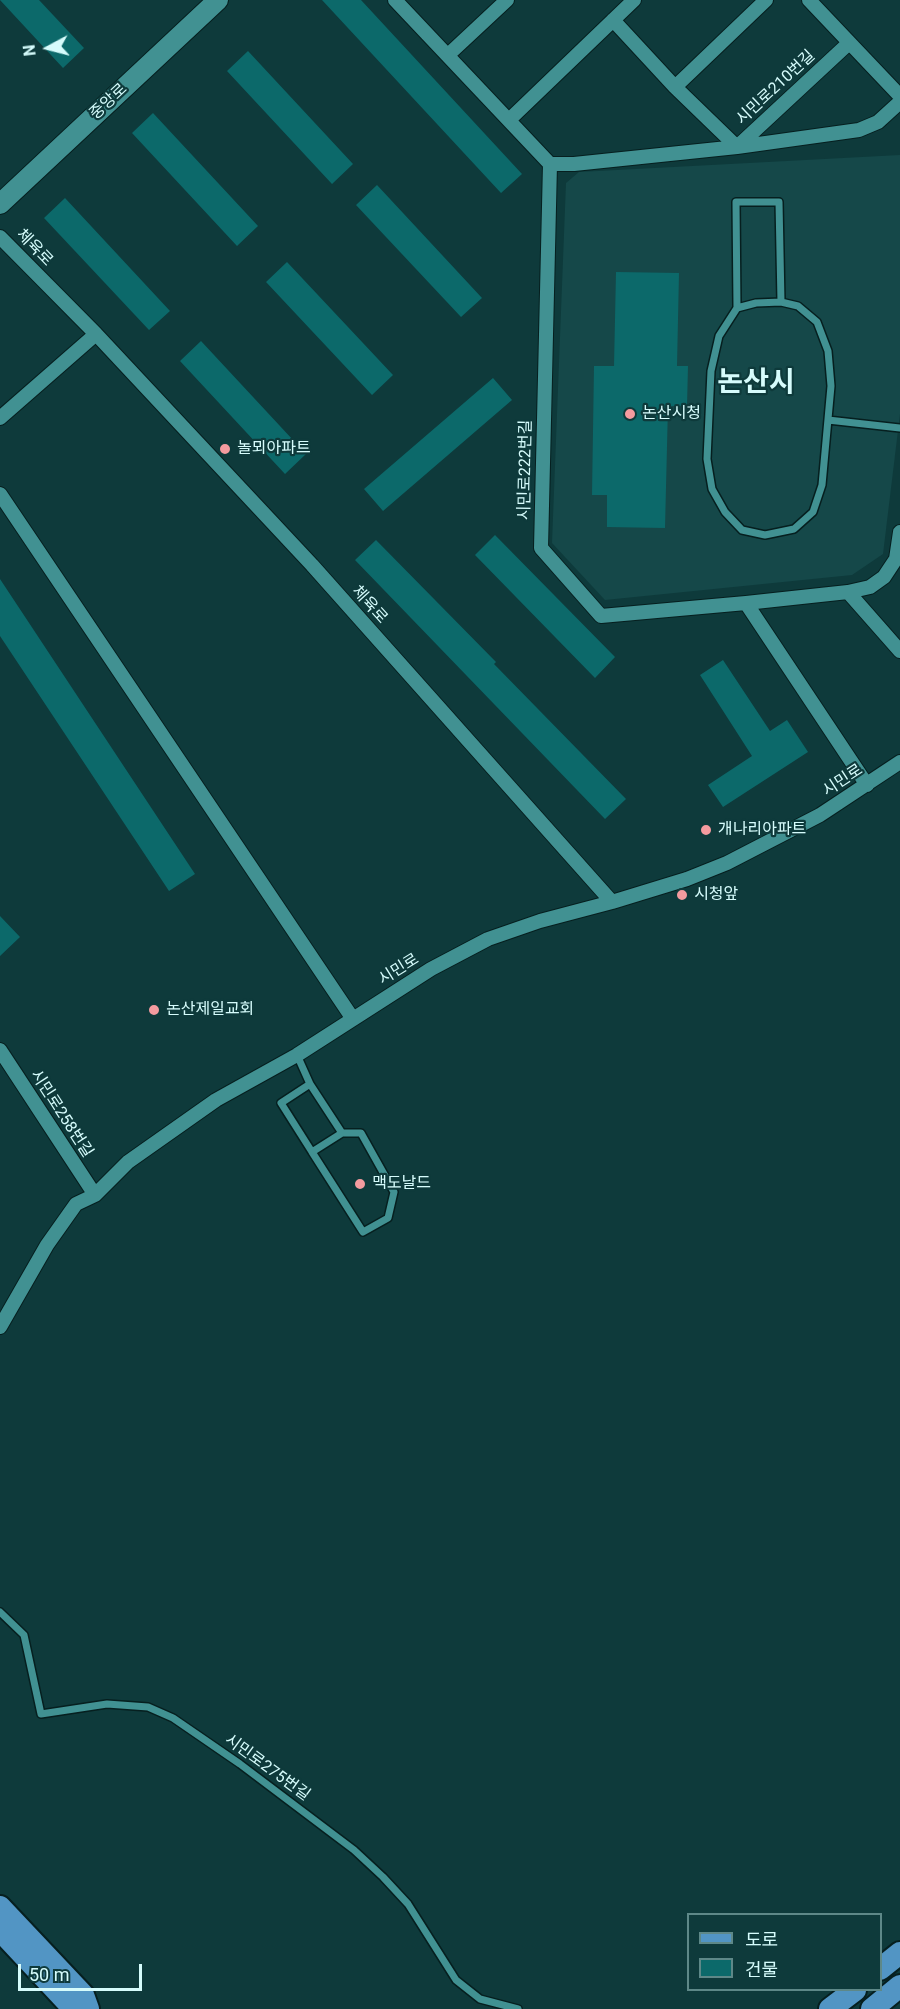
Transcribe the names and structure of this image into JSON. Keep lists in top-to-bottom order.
{
  "streets": {
    "street": [
      "시민로210번길",
      "중앙로",
      "체육로",
      "시민로222번길",
      "시민로",
      "시민로258번길"
    ],
    "lane": ["시민로275번길"]
  },
  "crossings": [
    ["체육로", "시민로"],
    ["시민로", "시민로258번길"]
  ],
  "districts": ["논산시"],
  "places": [
    "논산시청",
    "놀뫼아파트",
    "개나리아파트",
    "시청앞",
    "논산제일교회",
    "맥도날드"
  ],
  "legend": ["도로", "건물"],
  "scale_bar": "50 m",
  "north": "left"
}
